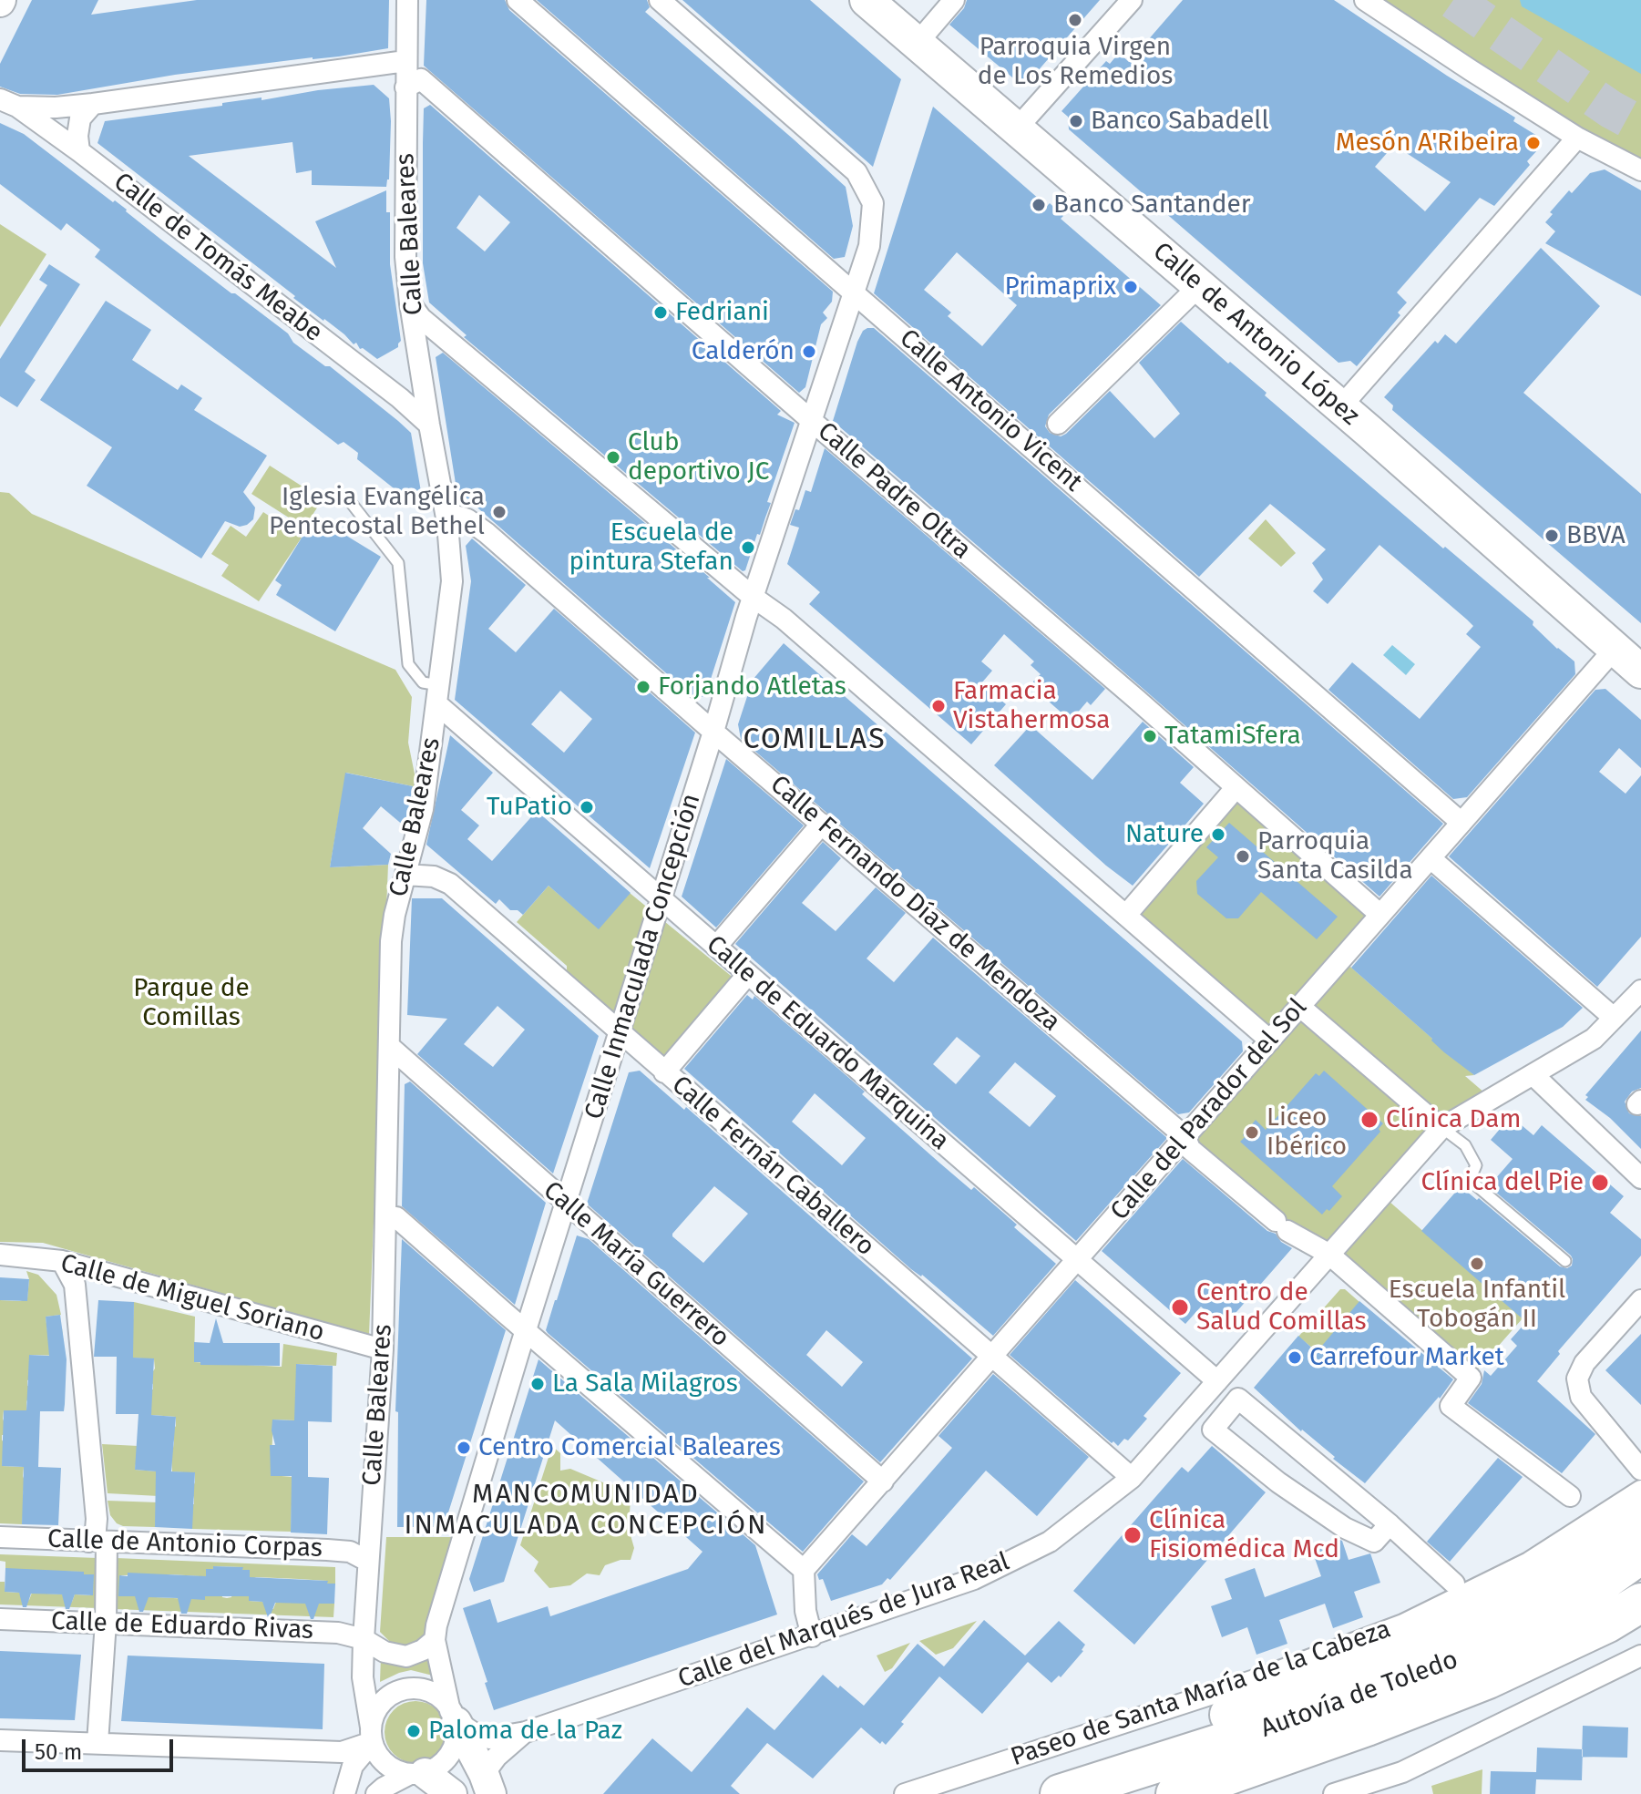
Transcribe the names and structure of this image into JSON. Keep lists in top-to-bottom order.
{
  "streets": {
    "highway": ["Autovía de Toledo"],
    "main road": ["Calle de Antonio López"],
    "street": [
      "Calle Baleares",
      "Calle de Tomás Meabe",
      "Calle Antonio Vicent",
      "Calle Padre Oltra",
      "Calle Fernando Díaz de Mendoza",
      "Calle Inmaculada Concepción",
      "Calle de Eduardo Marquina",
      "Calle del Parador del Sol",
      "Calle Fernán Caballero",
      "Calle María Guerrero",
      "Calle de Miguel Soriano",
      "Calle de Antonio Corpas",
      "Calle del Marqués de Jura Real",
      "Calle de Eduardo Rivas",
      "Paseo de Santa María de la Cabeza"
    ]
  },
  "crossings": [
    ["Calle Baleares", "Calle de Tomás Meabe"],
    ["Calle Baleares", "Calle Padre Oltra"],
    ["Calle Baleares", "Calle Fernando Díaz de Mendoza"],
    ["Calle Baleares", "Calle Inmaculada Concepción"],
    ["Calle Baleares", "Calle de Eduardo Marquina"],
    ["Calle Baleares", "Calle Fernán Caballero"],
    ["Calle Baleares", "Calle María Guerrero"],
    ["Calle Baleares", "Calle de Miguel Soriano"],
    ["Calle Baleares", "Calle de Antonio Corpas"],
    ["Calle Baleares", "Calle del Marqués de Jura Real"],
    ["Calle Baleares", "Calle de Eduardo Rivas"],
    ["Calle de Antonio López", "Calle del Parador del Sol"],
    ["Calle Antonio Vicent", "Calle Inmaculada Concepción"],
    ["Calle Antonio Vicent", "Calle del Parador del Sol"],
    ["Calle Padre Oltra", "Calle Inmaculada Concepción"],
    ["Calle Padre Oltra", "Calle del Parador del Sol"],
    ["Calle Fernando Díaz de Mendoza", "Calle Inmaculada Concepción"],
    ["Calle Fernando Díaz de Mendoza", "Calle del Parador del Sol"],
    ["Calle Fernando Díaz de Mendoza", "Calle del Marqués de Jura Real"],
    ["Calle Inmaculada Concepción", "Calle de Eduardo Marquina"],
    ["Calle Inmaculada Concepción", "Calle Fernán Caballero"],
    ["Calle Inmaculada Concepción", "Calle María Guerrero"],
    ["Calle Inmaculada Concepción", "Calle del Marqués de Jura Real"],
    ["Calle Inmaculada Concepción", "Calle de Eduardo Rivas"],
    ["Calle de Eduardo Marquina", "Calle del Parador del Sol"],
    ["Calle de Eduardo Marquina", "Calle del Marqués de Jura Real"],
    ["Calle del Parador del Sol", "Calle Fernán Caballero"],
    ["Calle del Parador del Sol", "Calle María Guerrero"],
    ["Calle Fernán Caballero", "Calle del Marqués de Jura Real"]
  ],
  "districts": ["COMILLAS", "MANCOMUNIDAD INMACULADA CONCEPCIÓN"],
  "parks": ["Parque de Comillas"],
  "places": [
    "Parroquia Virgen de Los Remedios",
    "Banco Sabadell",
    "Mesón A'Ribeira",
    "Banco Santander",
    "Primaprix",
    "Fedriani",
    "Calderón",
    "Club deportivo JC",
    "Iglesia Evangélica Pentecostal Bethel",
    "BBVA",
    "Escuela de pintura Stefan",
    "Forjando Atletas",
    "Farmacia Vistahermosa",
    "TatamiSfera",
    "TuPatio",
    "Nature",
    "Parroquia Santa Casilda",
    "Clínica Dam",
    "Liceo Ibérico",
    "Clínica del Pie",
    "Escuela Infantil Tobogán II",
    "Centro de Salud Comillas",
    "Carrefour Market",
    "La Sala Milagros",
    "Centro Comercial Baleares",
    "Clínica Fisiomédica Mcd",
    "Paloma de la Paz"
  ],
  "scale_bar": "50 m"
}
